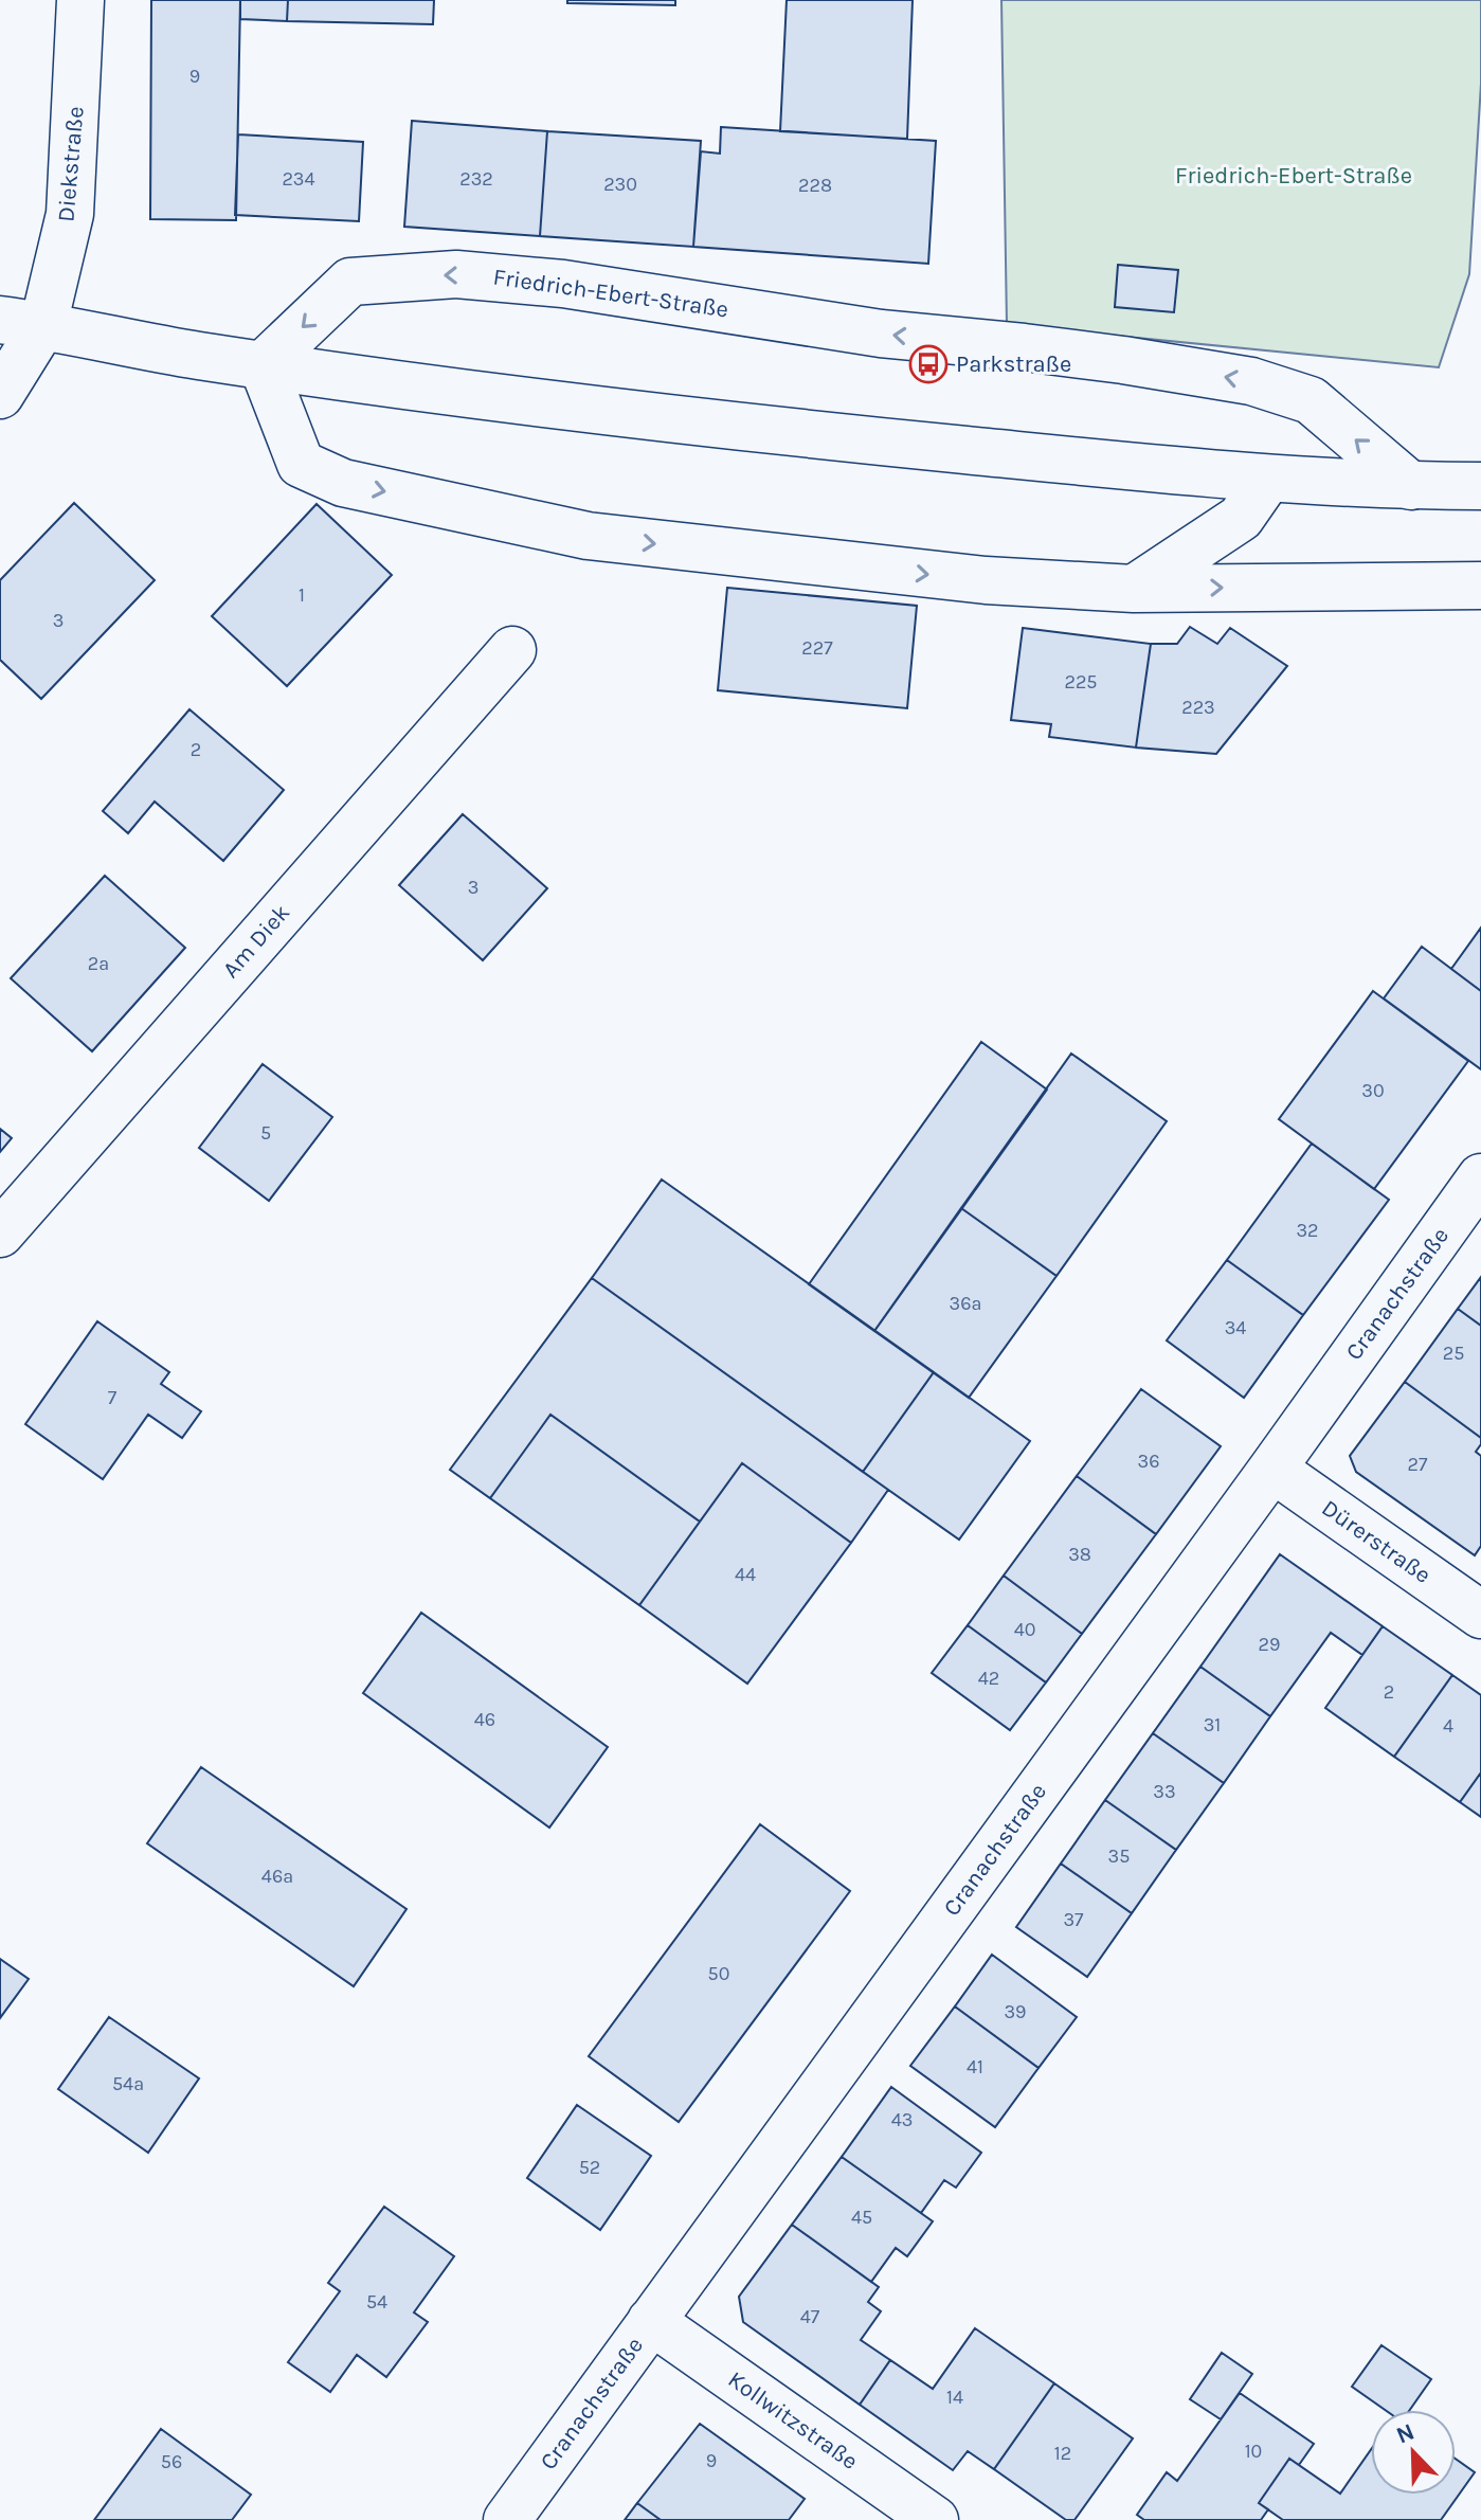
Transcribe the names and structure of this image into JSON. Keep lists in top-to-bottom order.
{
  "streets": {
    "street": [
      "Diekstraße",
      "Friedrich-Ebert-Straße",
      "Am Diek",
      "Cranachstraße",
      "Dürerstraße",
      "Kollwitzstraße"
    ]
  },
  "crossings": [
    ["Cranachstraße", "Dürerstraße"],
    ["Cranachstraße", "Kollwitzstraße"]
  ],
  "parks": ["Friedrich-Ebert-Straße"],
  "places": {
    "bus stop": ["Parkstraße"]
  },
  "house_numbers": [
    "9",
    "234",
    "232",
    "230",
    "228",
    "1",
    "3",
    "227",
    "225",
    "223",
    "2",
    "3",
    "2a",
    "30",
    "5",
    "32",
    "36a",
    "34",
    "25",
    "7",
    "36",
    "27",
    "38",
    "44",
    "40",
    "29",
    "42",
    "2",
    "46",
    "31",
    "4",
    "33",
    "35",
    "46a",
    "37",
    "50",
    "39",
    "41",
    "54a",
    "43",
    "52",
    "45",
    "54",
    "47",
    "14",
    "10",
    "12",
    "9",
    "56"
  ],
  "north": "top left"
}
